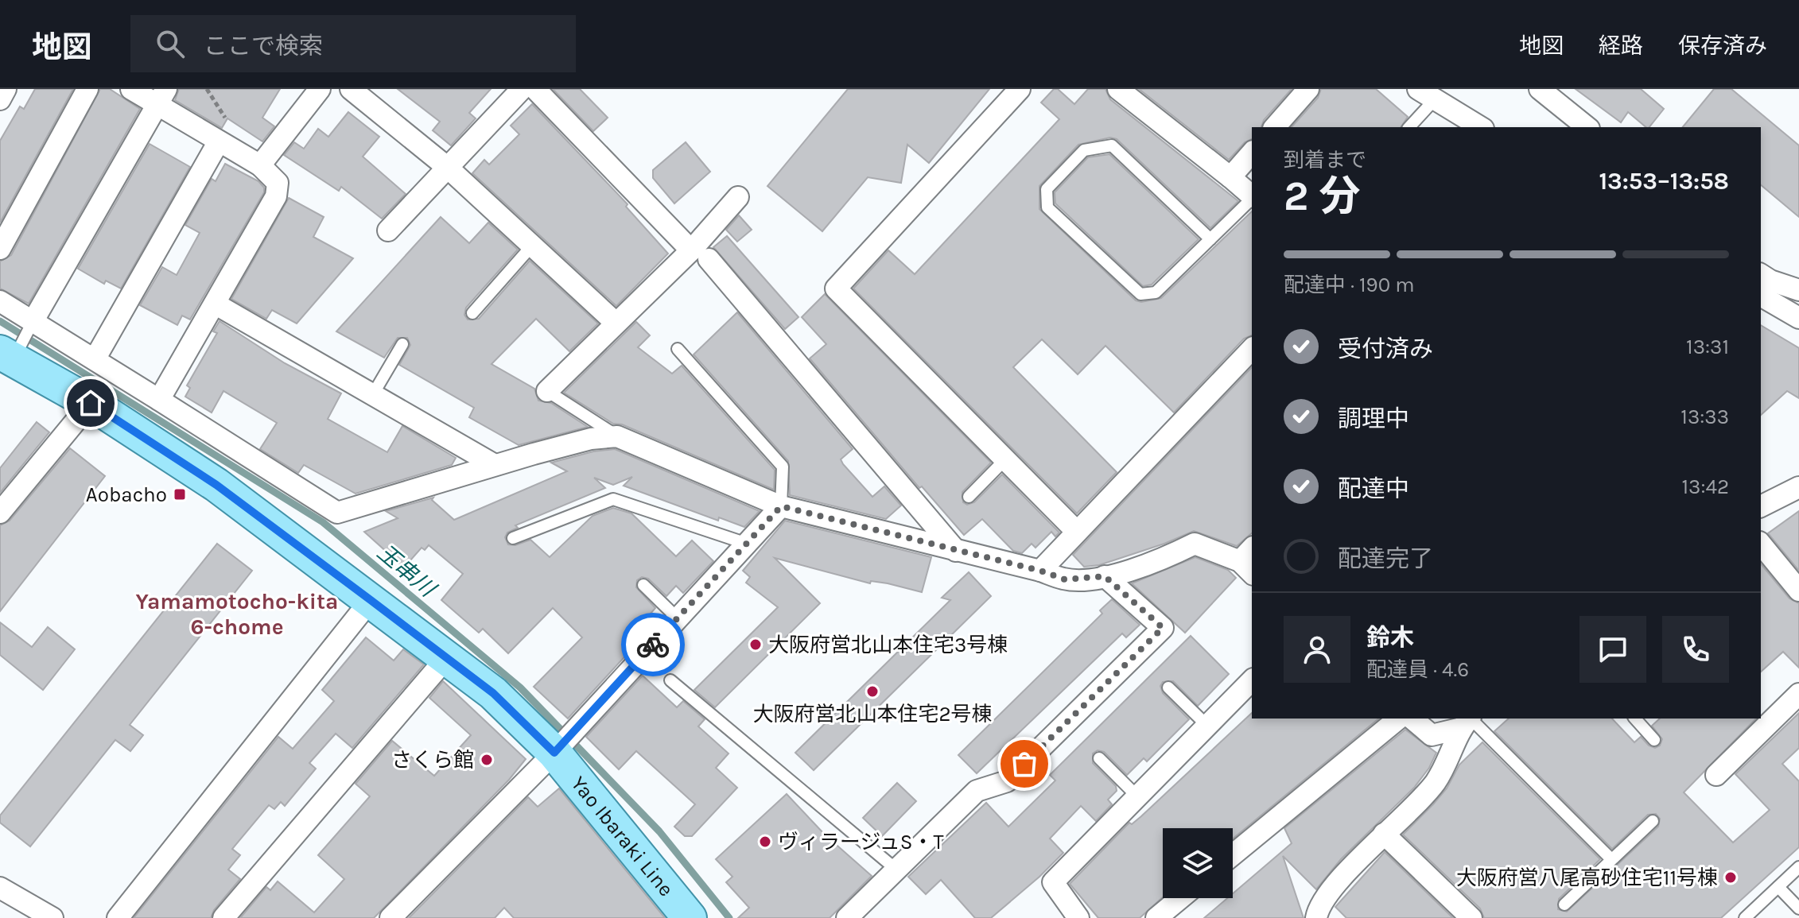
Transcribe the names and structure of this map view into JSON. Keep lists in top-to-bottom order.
{
  "streets": {
    "main road": ["Yao Ibaraki Line"]
  },
  "districts": ["Yamamotocho-kita 6-chome"],
  "water": ["玉串川"],
  "places": {
    "transit": ["Aobacho"],
    "other": [
      "大阪府営北山本住宅3号棟",
      "大阪府営北山本住宅2号棟",
      "さくら館",
      "ヴィラージュS・T",
      "大阪府営八尾高砂住宅11号棟"
    ]
  },
  "page": {
    "header": "地図",
    "search": "ここで検索",
    "nav": ["地図", "経路", "保存済み"],
    "heading": ["2 分", "到着まで", "13:53–13:58"],
    "panel": ["鈴木", "配達員 · 4.6"],
    "bar": "配達中 · 190 m",
    "list": [
      ["受付済み", "13:31"],
      ["調理中", "13:33"],
      ["配達中", "13:42"],
      "配達完了"
    ]
  }
}
